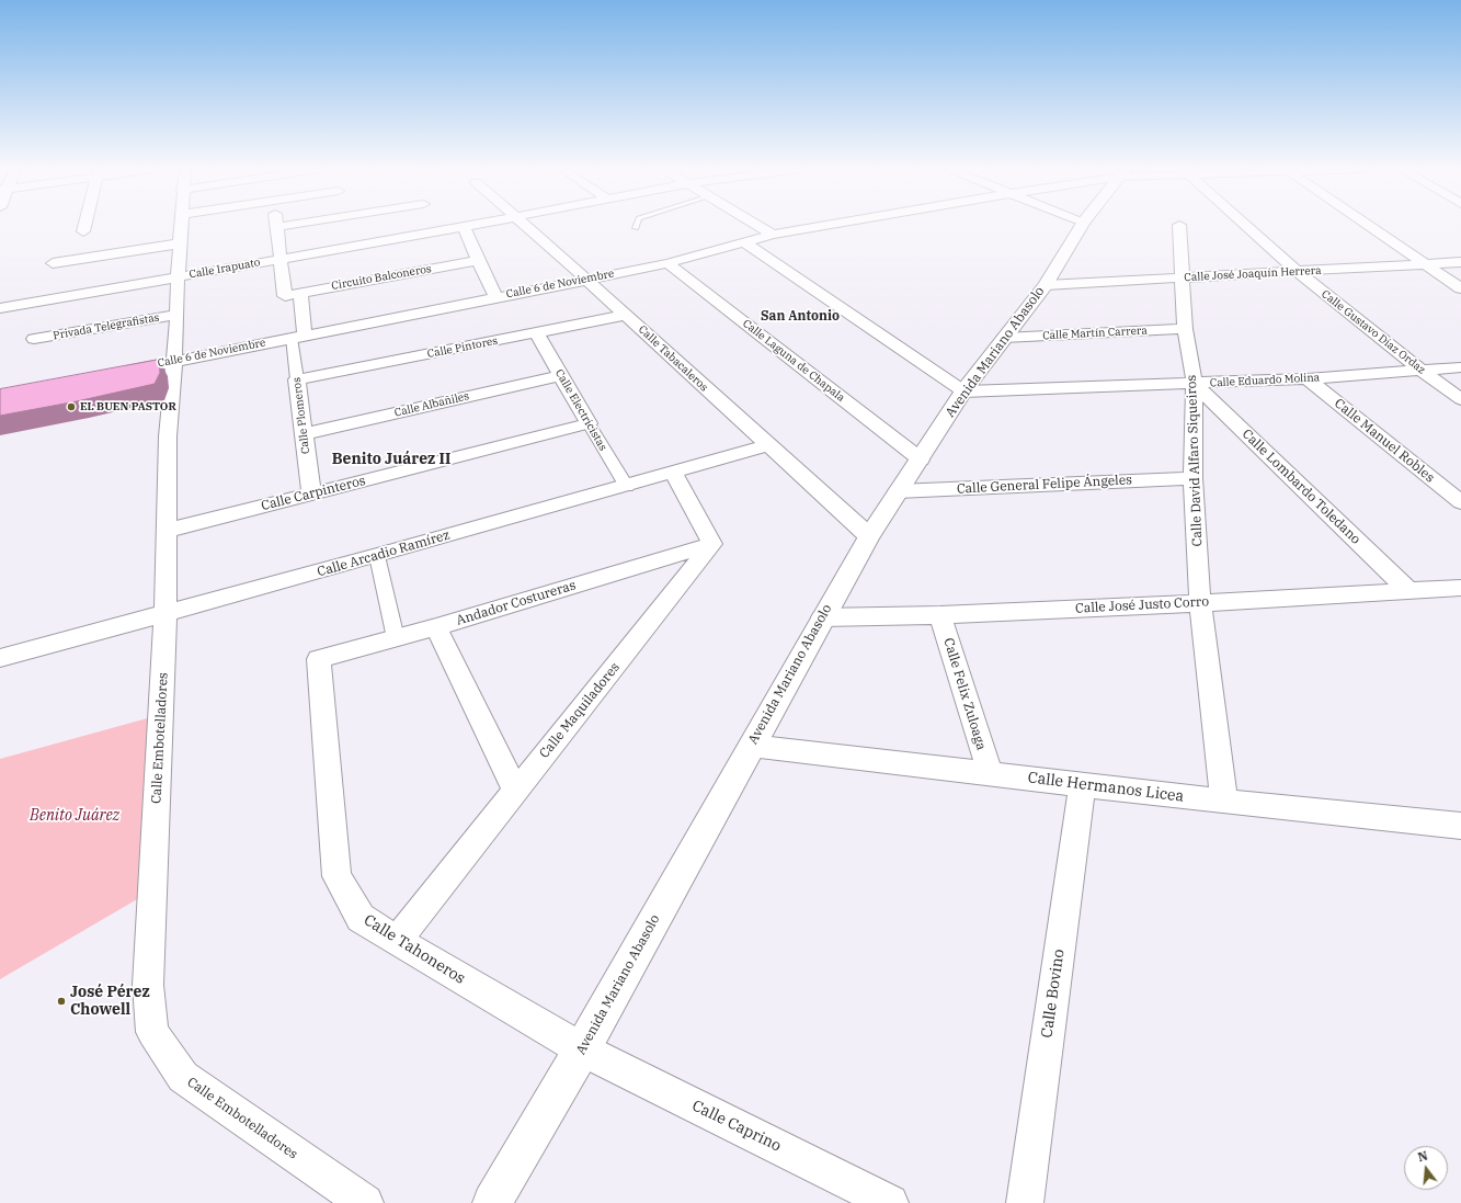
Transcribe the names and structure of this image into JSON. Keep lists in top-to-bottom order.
{
  "streets": {
    "street": [
      "Calle Irapuato",
      "Calle José Joaquín Herrera",
      "Circuito Balconeros",
      "Calle 6 de Noviembre",
      "Privada Telegrafistas",
      "Calle Gustavo Díaz Ordaz",
      "Calle Martín Carrera",
      "Calle Pintores",
      "Avenida Mariano Abasolo",
      "Calle Tabacaleros",
      "Calle Laguna de Chapala",
      "Calle Eduardo Molina",
      "Calle Albañiles",
      "Calle Electricistas",
      "Calle Plomeros",
      "Calle Manuel Robles",
      "Calle David Alfaro Siqueiros",
      "Calle General Felipe Ángeles",
      "Calle Lombardo Toledano",
      "Calle Carpinteros",
      "Calle Arcadio Ramírez",
      "Andador Costureras",
      "Calle José Justo Corro",
      "Calle Felix Zuloaga",
      "Calle Maquiladores",
      "Calle Embotelladores",
      "Calle Hermanos Licea",
      "Calle Tahoneros",
      "Calle Bovino",
      "Calle Caprino"
    ]
  },
  "crossings": [
    ["Calle Irapuato", "Circuito Balconeros"],
    ["Calle Irapuato", "Calle Embotelladores"],
    ["Calle José Joaquín Herrera", "Calle Gustavo Díaz Ordaz"],
    ["Calle José Joaquín Herrera", "Avenida Mariano Abasolo"],
    ["Calle José Joaquín Herrera", "Calle David Alfaro Siqueiros"],
    ["Circuito Balconeros", "Calle Plomeros"],
    ["Calle 6 de Noviembre", "Calle Tabacaleros"],
    ["Calle 6 de Noviembre", "Calle Laguna de Chapala"],
    ["Calle 6 de Noviembre", "Calle Plomeros"],
    ["Calle 6 de Noviembre", "Calle Embotelladores"],
    ["Privada Telegrafistas", "Calle Embotelladores"],
    ["Calle Gustavo Díaz Ordaz", "Calle Eduardo Molina"],
    ["Calle Martín Carrera", "Avenida Mariano Abasolo"],
    ["Calle Martín Carrera", "Calle David Alfaro Siqueiros"],
    ["Calle Pintores", "Calle Tabacaleros"],
    ["Calle Pintores", "Calle Electricistas"],
    ["Calle Pintores", "Calle Plomeros"],
    ["Avenida Mariano Abasolo", "Calle Tabacaleros"],
    ["Avenida Mariano Abasolo", "Calle Laguna de Chapala"],
    ["Avenida Mariano Abasolo", "Calle Eduardo Molina"],
    ["Avenida Mariano Abasolo", "Calle General Felipe Ángeles"],
    ["Avenida Mariano Abasolo", "Calle José Justo Corro"],
    ["Avenida Mariano Abasolo", "Calle Hermanos Licea"],
    ["Avenida Mariano Abasolo", "Calle Tahoneros"],
    ["Avenida Mariano Abasolo", "Calle Caprino"],
    ["Calle Tabacaleros", "Calle Arcadio Ramírez"],
    ["Calle Eduardo Molina", "Calle Manuel Robles"],
    ["Calle Eduardo Molina", "Calle David Alfaro Siqueiros"],
    ["Calle Eduardo Molina", "Calle Lombardo Toledano"],
    ["Calle Albañiles", "Calle Electricistas"],
    ["Calle Albañiles", "Calle Plomeros"],
    ["Calle Electricistas", "Calle Carpinteros"],
    ["Calle Electricistas", "Calle Arcadio Ramírez"],
    ["Calle Plomeros", "Calle Carpinteros"],
    ["Calle David Alfaro Siqueiros", "Calle General Felipe Ángeles"],
    ["Calle David Alfaro Siqueiros", "Calle Lombardo Toledano"],
    ["Calle David Alfaro Siqueiros", "Calle José Justo Corro"],
    ["Calle David Alfaro Siqueiros", "Calle Hermanos Licea"],
    ["Calle Lombardo Toledano", "Calle José Justo Corro"],
    ["Calle Carpinteros", "Calle Embotelladores"],
    ["Calle Arcadio Ramírez", "Calle Embotelladores"],
    ["Andador Costureras", "Calle Maquiladores"],
    ["Andador Costureras", "Calle Tahoneros"],
    ["Calle José Justo Corro", "Calle Felix Zuloaga"],
    ["Calle Felix Zuloaga", "Calle Hermanos Licea"],
    ["Calle Maquiladores", "Calle Tahoneros"],
    ["Calle Hermanos Licea", "Calle Bovino"],
    ["Calle Tahoneros", "Calle Caprino"]
  ],
  "districts": ["San Antonio", "Benito Juárez II"],
  "parks": ["Benito Juárez"],
  "places": ["EL BUEN PASTOR", "José Pérez Chowell"],
  "north": "top"
}
